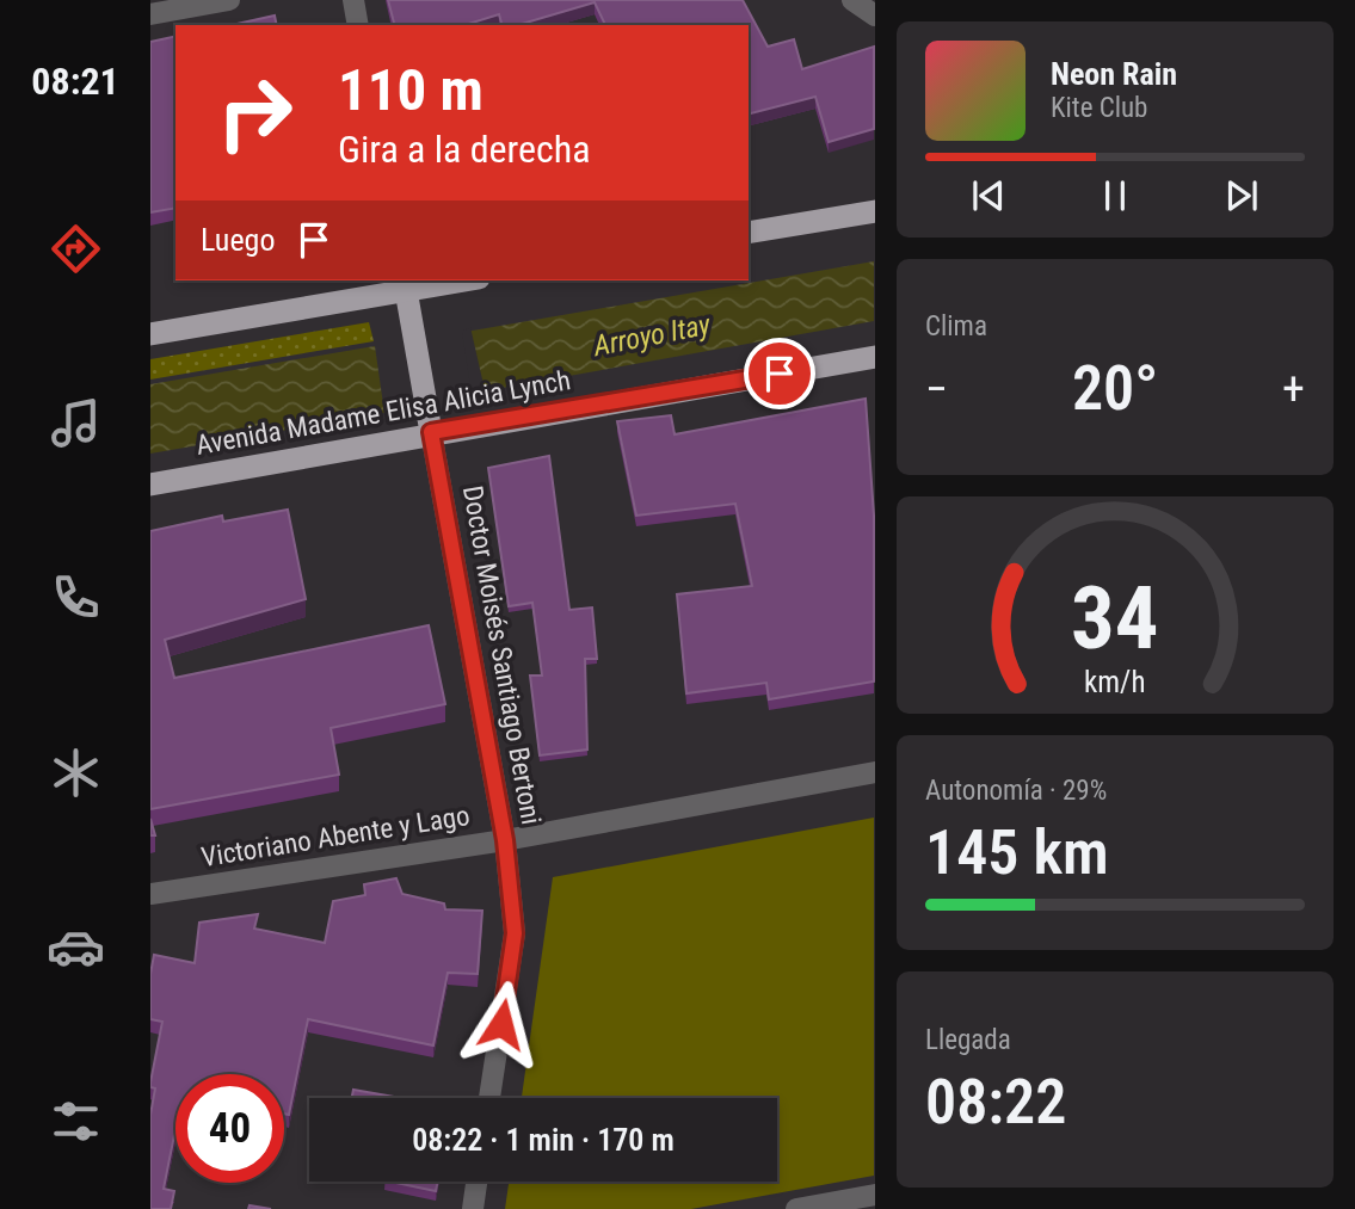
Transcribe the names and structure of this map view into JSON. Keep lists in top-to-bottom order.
{
  "streets": {
    "highway": ["Avenida Madame Elisa Alicia Lynch", "Doctor Moisés Santiago Bertoni"],
    "street": ["Victoriano Abente y Lago"]
  },
  "crossings": [
    ["Avenida Madame Elisa Alicia Lynch", "Doctor Moisés Santiago Bertoni"],
    ["Doctor Moisés Santiago Bertoni", "Victoriano Abente y Lago"]
  ],
  "water": ["Arroyo Itay"],
  "page": {
    "tabs": "08:21",
    "turn": ["110 m", "Gira a la derecha"],
    "song": ["Neon Rain", "Kite Club"],
    "then": "Luego",
    "tile": [
      "Clima",
      ["Autonomía · 29%", "145 km"],
      ["Llegada", "08:22"]
    ],
    "heat": ["−", "20°", "+"],
    "limit": "40",
    "trip": "08:22 · 1 min · 170 m",
    "gauge": ["34", "km/h"]
  }
}
